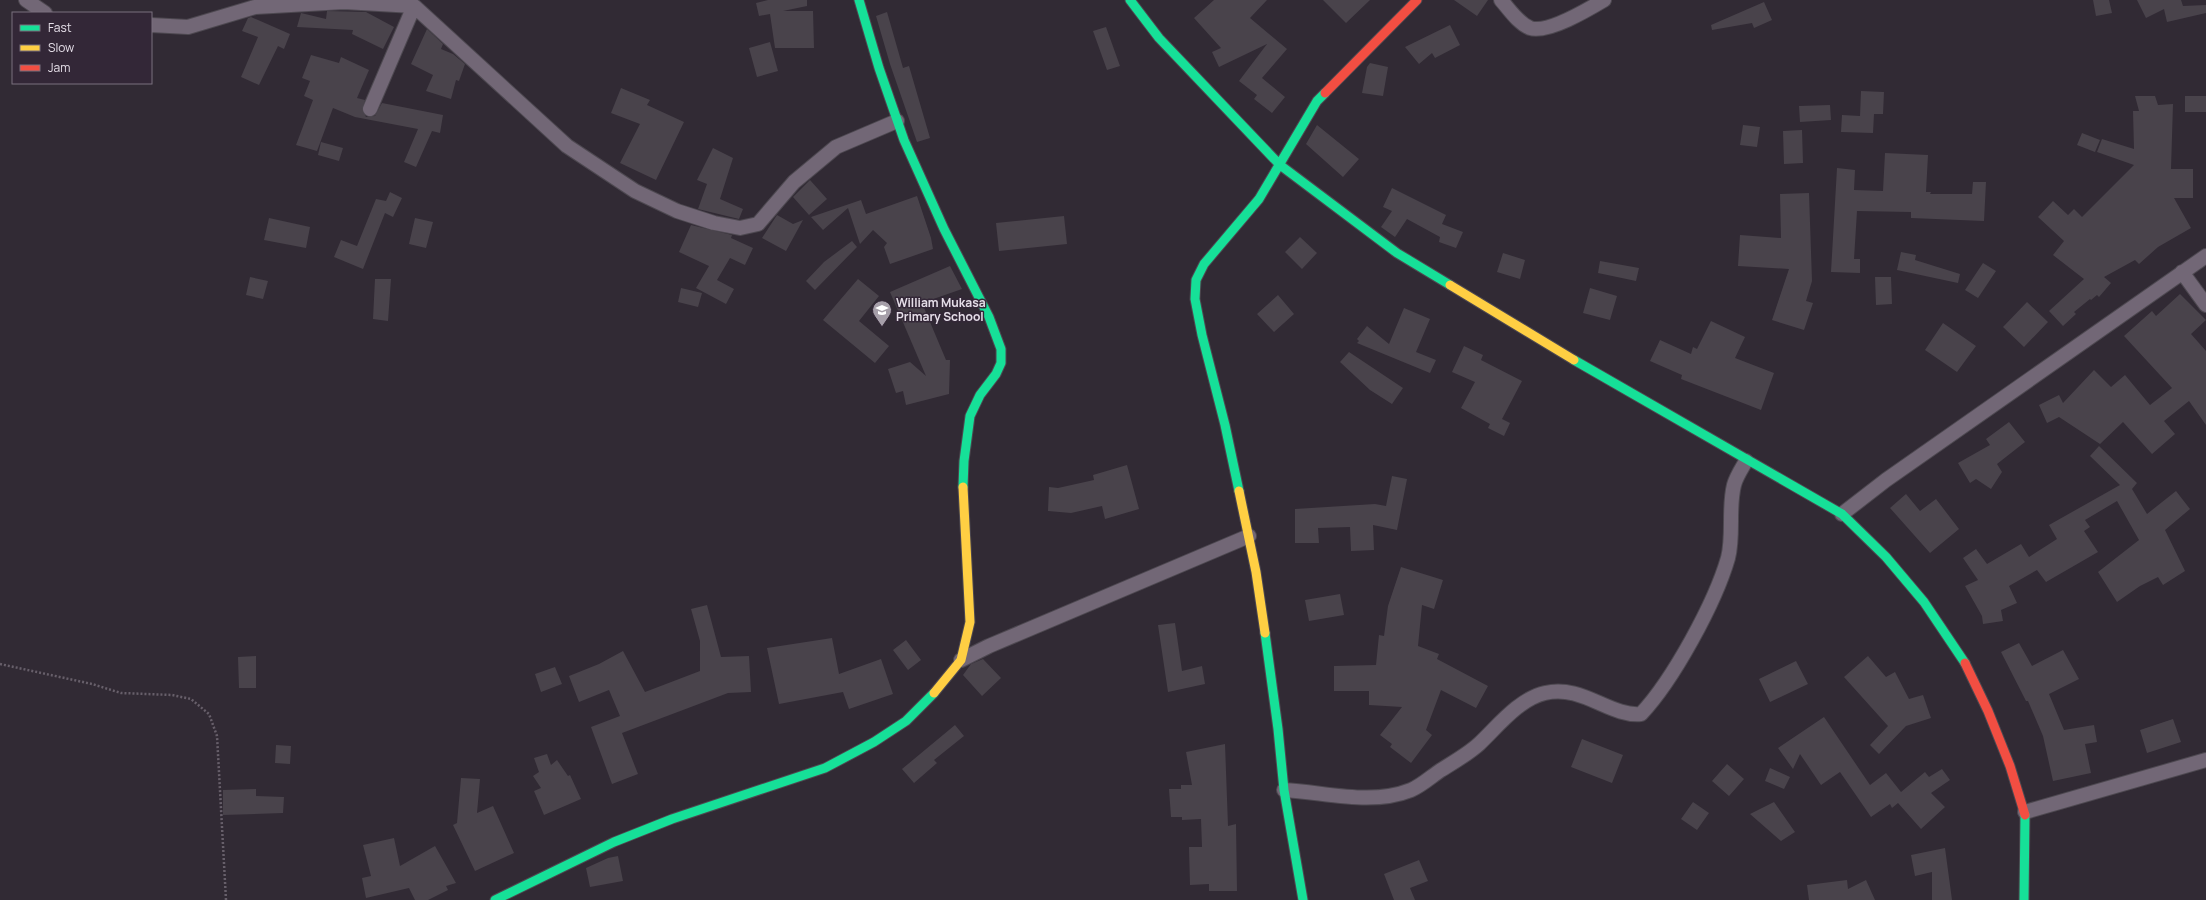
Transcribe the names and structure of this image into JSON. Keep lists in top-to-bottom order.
{
  "places": {
    "school or university": ["William Mukasa Primary School"]
  },
  "legend": ["Fast", "Slow", "Jam"]
}
